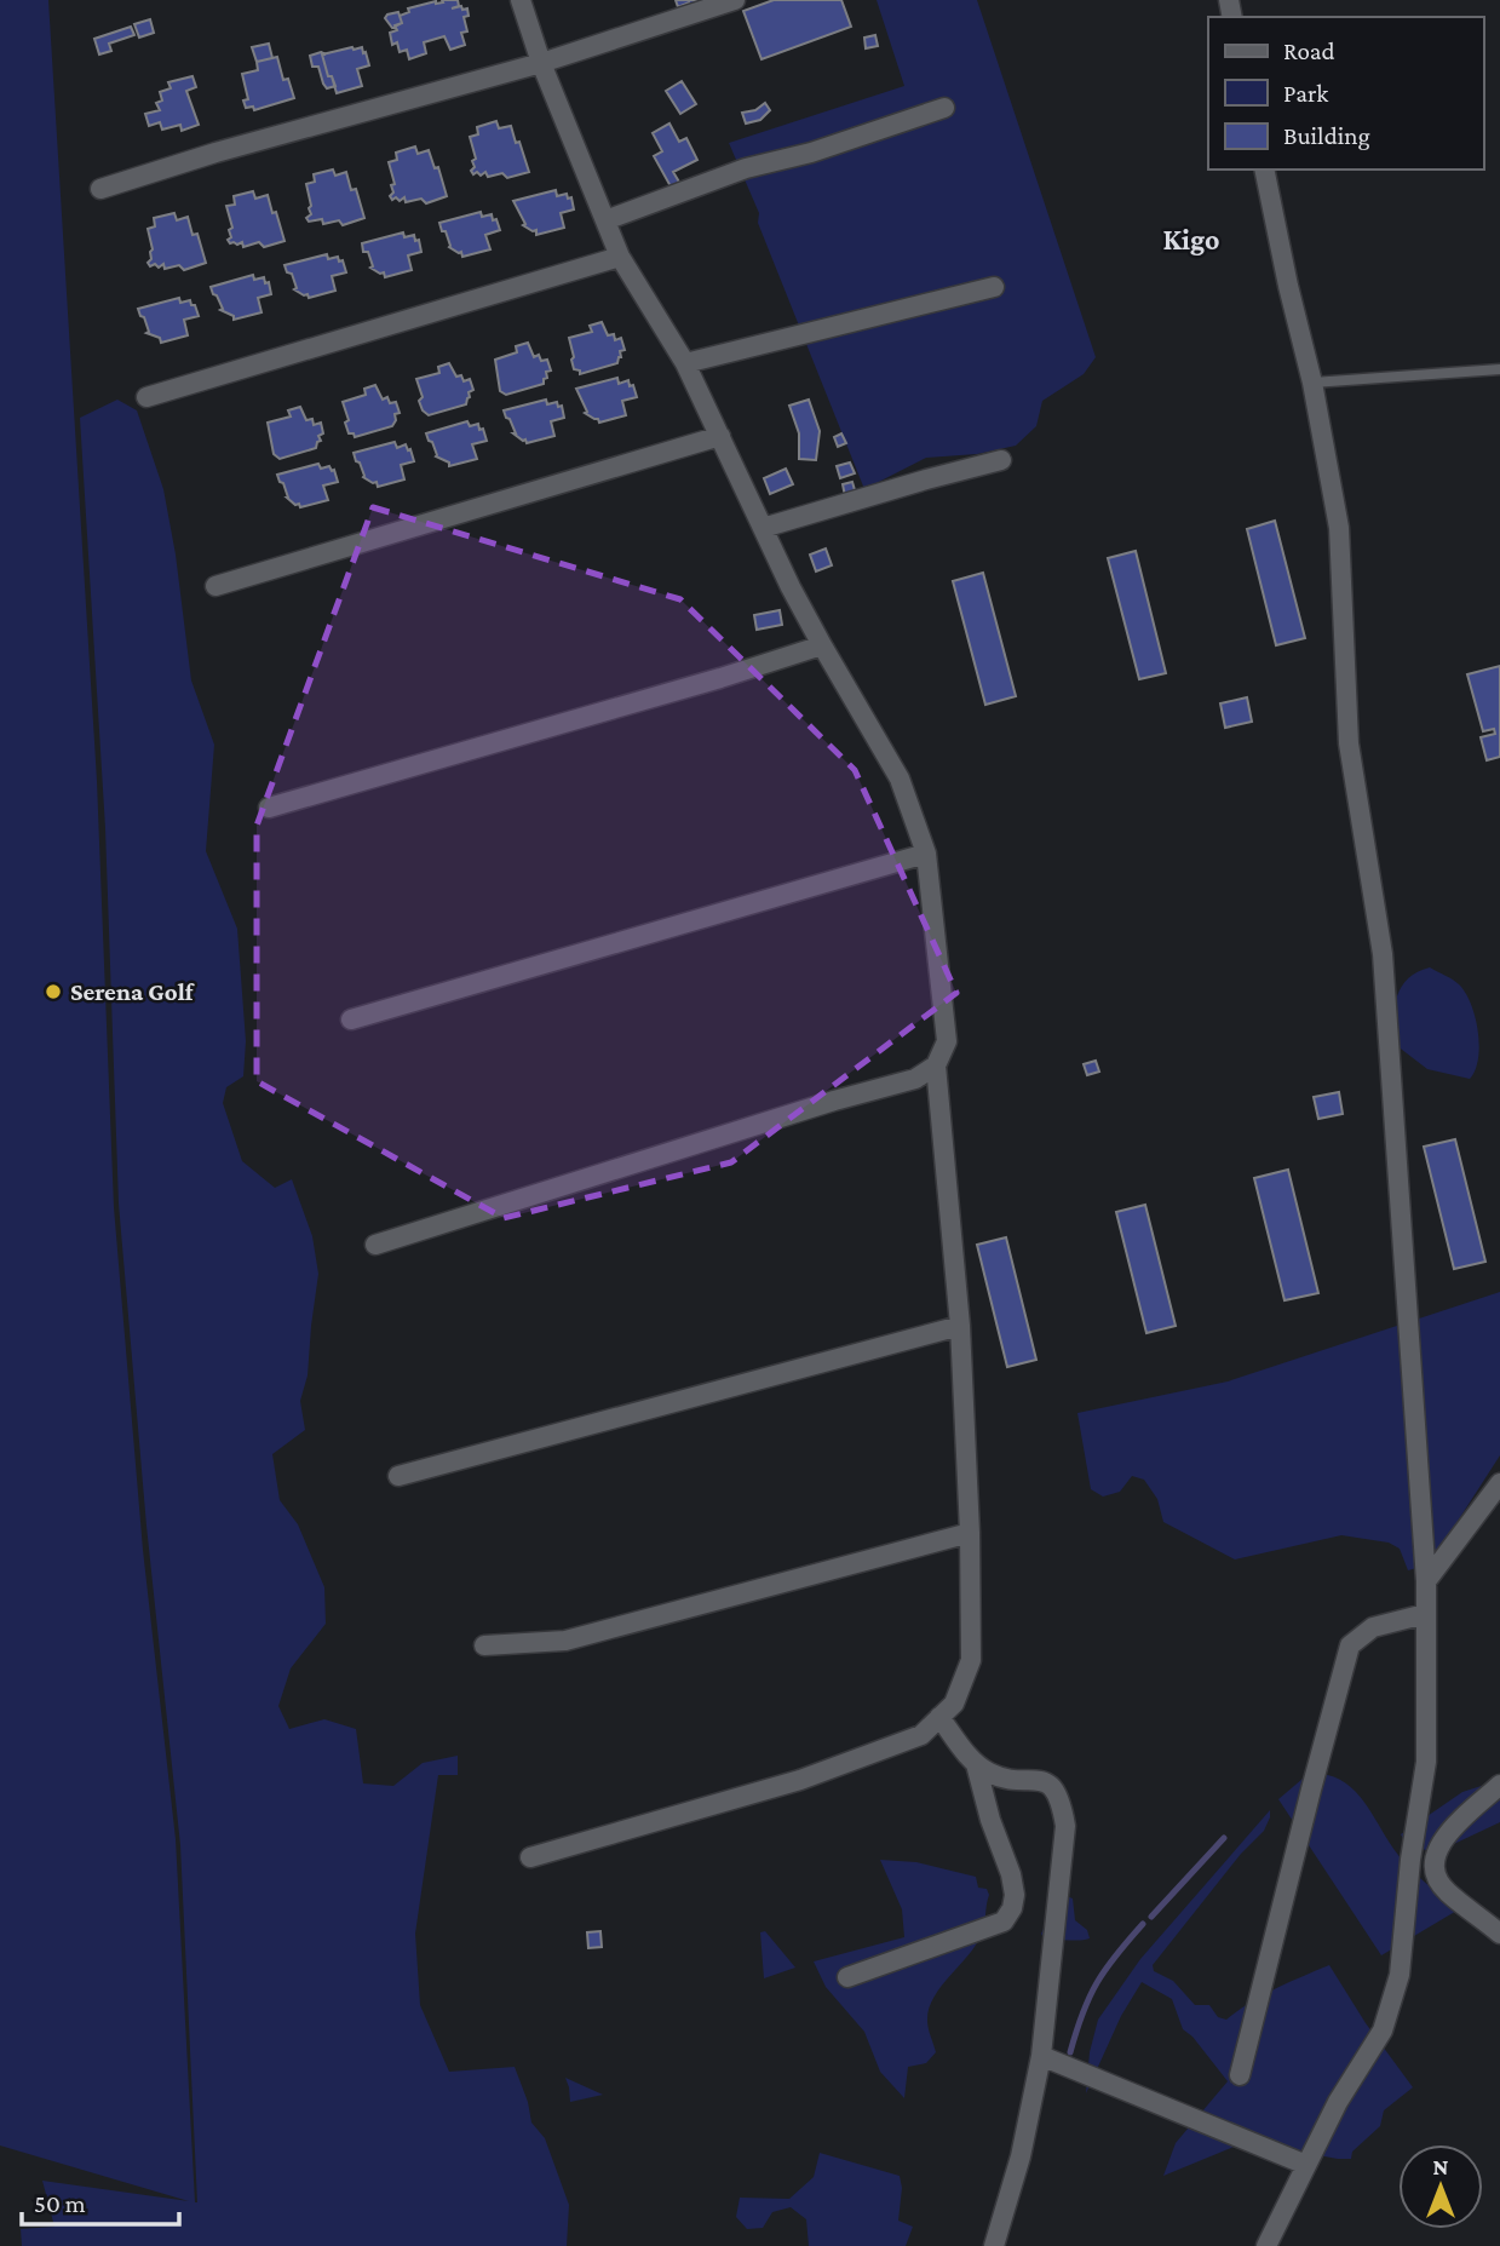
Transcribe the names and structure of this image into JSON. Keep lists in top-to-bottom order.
{
  "districts": ["Kigo"],
  "places": ["Serena Golf"],
  "legend": ["Road", "Park", "Building"],
  "scale_bar": "50 m",
  "north": "top"
}
